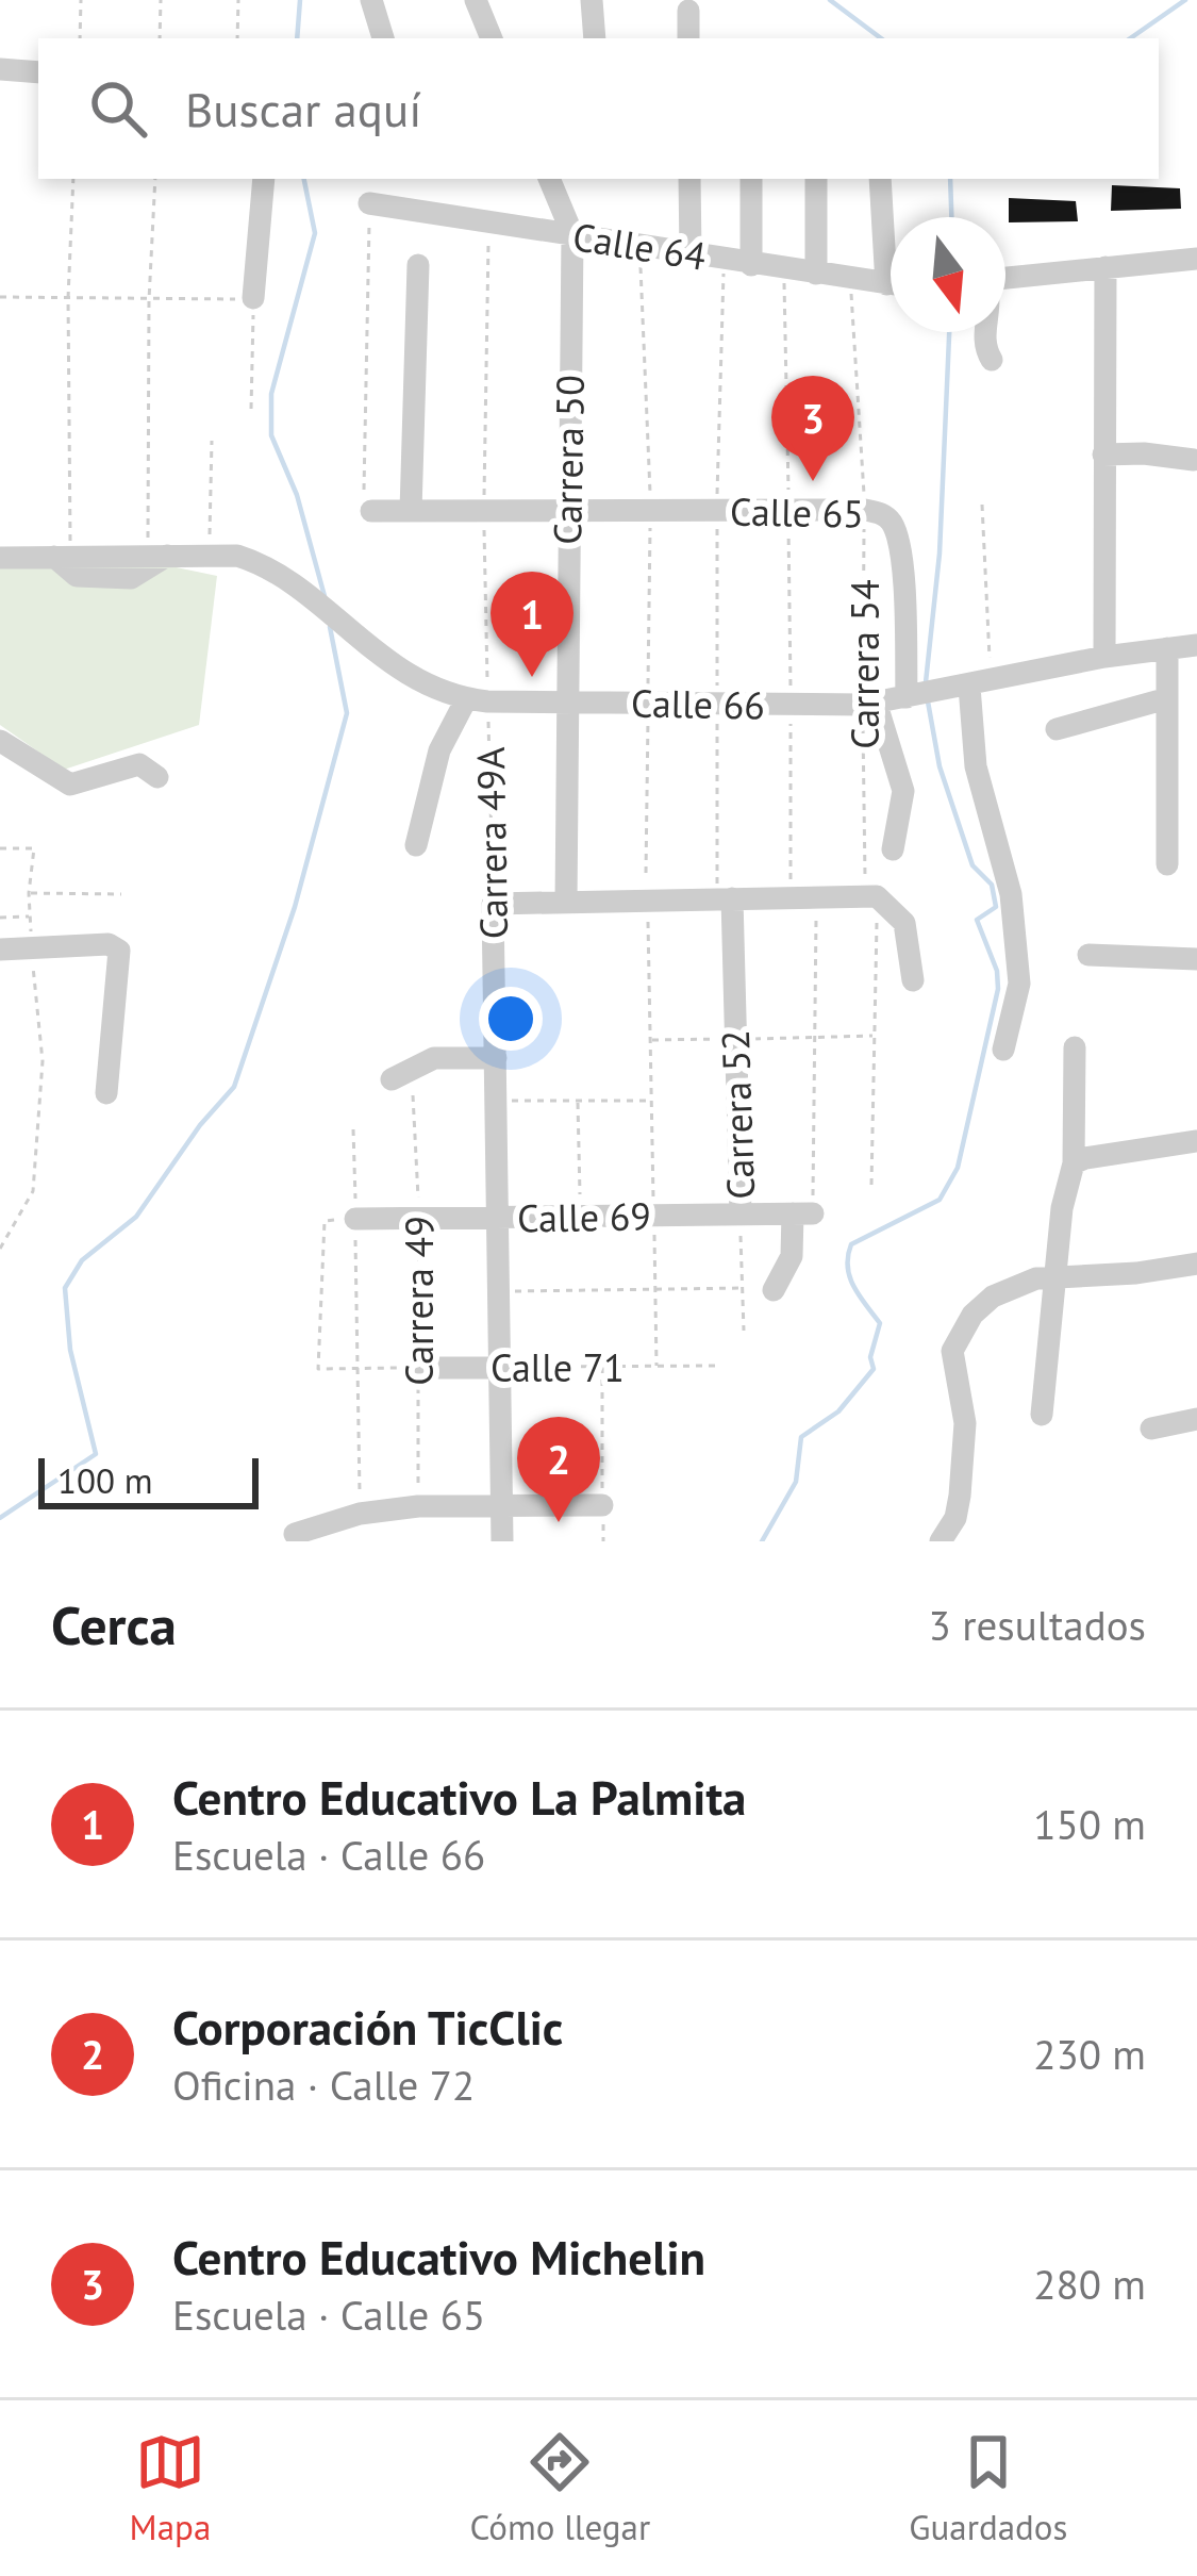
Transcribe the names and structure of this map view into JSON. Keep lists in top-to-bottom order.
{
  "streets": {
    "street": [
      "Calle 64",
      "Carrera 50",
      "Calle 65",
      "Calle 66",
      "Carrera 49A",
      "Carrera 52",
      "Calle 69",
      "Calle 71"
    ],
    "path": ["Carrera 54", "Carrera 49"]
  },
  "crossings": [
    ["Calle 64", "Carrera 50"],
    ["Calle 64", "Carrera 54"],
    ["Calle 64", "Carrera 49A"],
    ["Carrera 50", "Calle 65"],
    ["Carrera 50", "Calle 66"],
    ["Calle 65", "Carrera 54"],
    ["Calle 65", "Calle 66"],
    ["Calle 65", "Carrera 49A"],
    ["Carrera 54", "Calle 66"],
    ["Calle 66", "Carrera 49A"],
    ["Carrera 49A", "Calle 69"],
    ["Carrera 49A", "Calle 71"],
    ["Carrera 52", "Calle 69"],
    ["Calle 69", "Carrera 49"],
    ["Carrera 49", "Calle 71"]
  ],
  "scale_bar": "100 m",
  "north": "bottom",
  "page": {
    "search": "Buscar aquí",
    "pins": ["3", "1", "2"],
    "scale": "100 m",
    "heading": ["Cerca", "3 resultados"],
    "list": [
      {
        "mark": "1",
        "name": "Centro Educativo La Palmita",
        "note": "Escuela · Calle 66",
        "value": "150 m"
      },
      {
        "mark": "2",
        "name": "Corporación TicClic",
        "note": "Oficina · Calle 72",
        "value": "230 m"
      },
      {
        "mark": "3",
        "name": "Centro Educativo Michelin",
        "note": "Escuela · Calle 65",
        "value": "280 m"
      }
    ],
    "nav": ["Mapa", "Cómo llegar", "Guardados"]
  }
}
